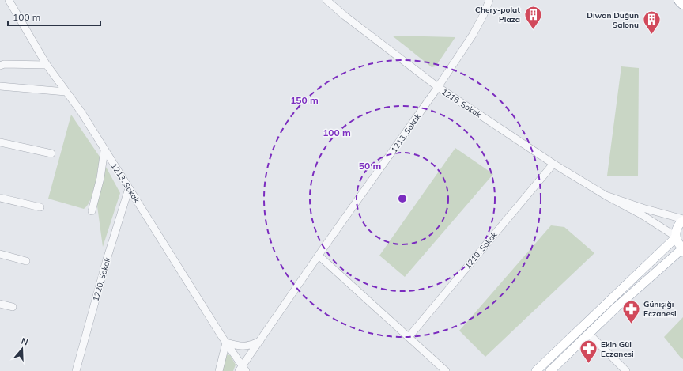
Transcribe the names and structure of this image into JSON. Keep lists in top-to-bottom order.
{
  "streets": {
    "street": [
      "1216. Sokak",
      "1213. Sokak",
      "1210. Sokak",
      "1220. Sokak"
    ]
  },
  "crossings": [
    ["1216. Sokak", "1213. Sokak"],
    ["1216. Sokak", "1210. Sokak"],
    ["1213. Sokak", "1220. Sokak"]
  ],
  "places": {
    "building": ["Chery-polat Plaza", "Diwan Düğün Salonu"],
    "pharmacy": ["Günışığı Eczanesi", "Ekin Gül Eczanesi"]
  },
  "scale_bar": "100 m",
  "north": "top",
  "rings": ["150 m", "100 m", "50 m"]
}
